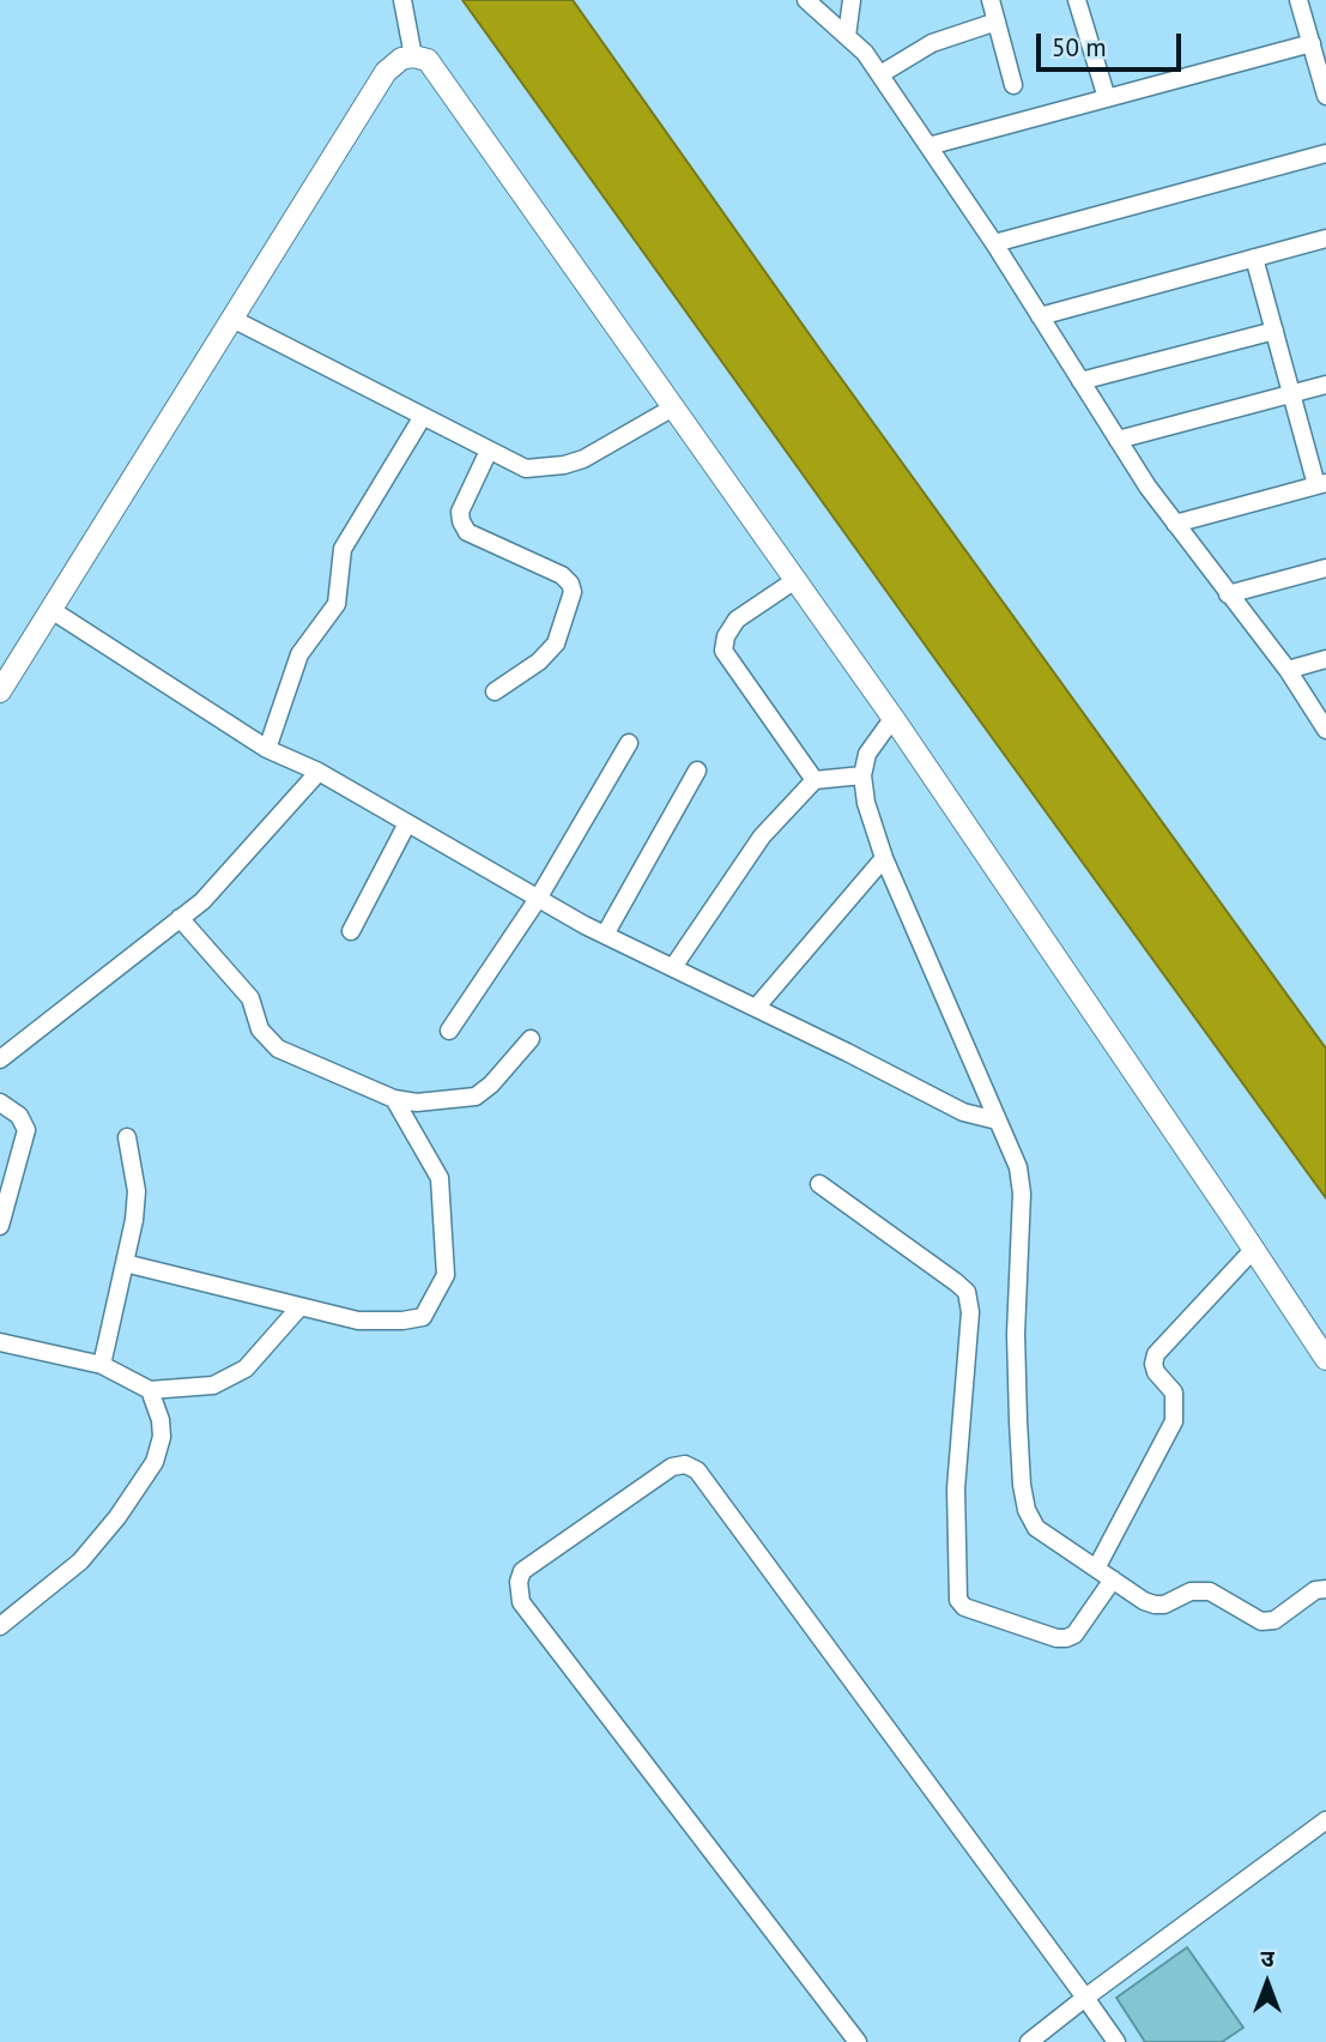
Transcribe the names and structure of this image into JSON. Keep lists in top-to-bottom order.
{
  "scale_bar": "50 m",
  "north": "top"
}
